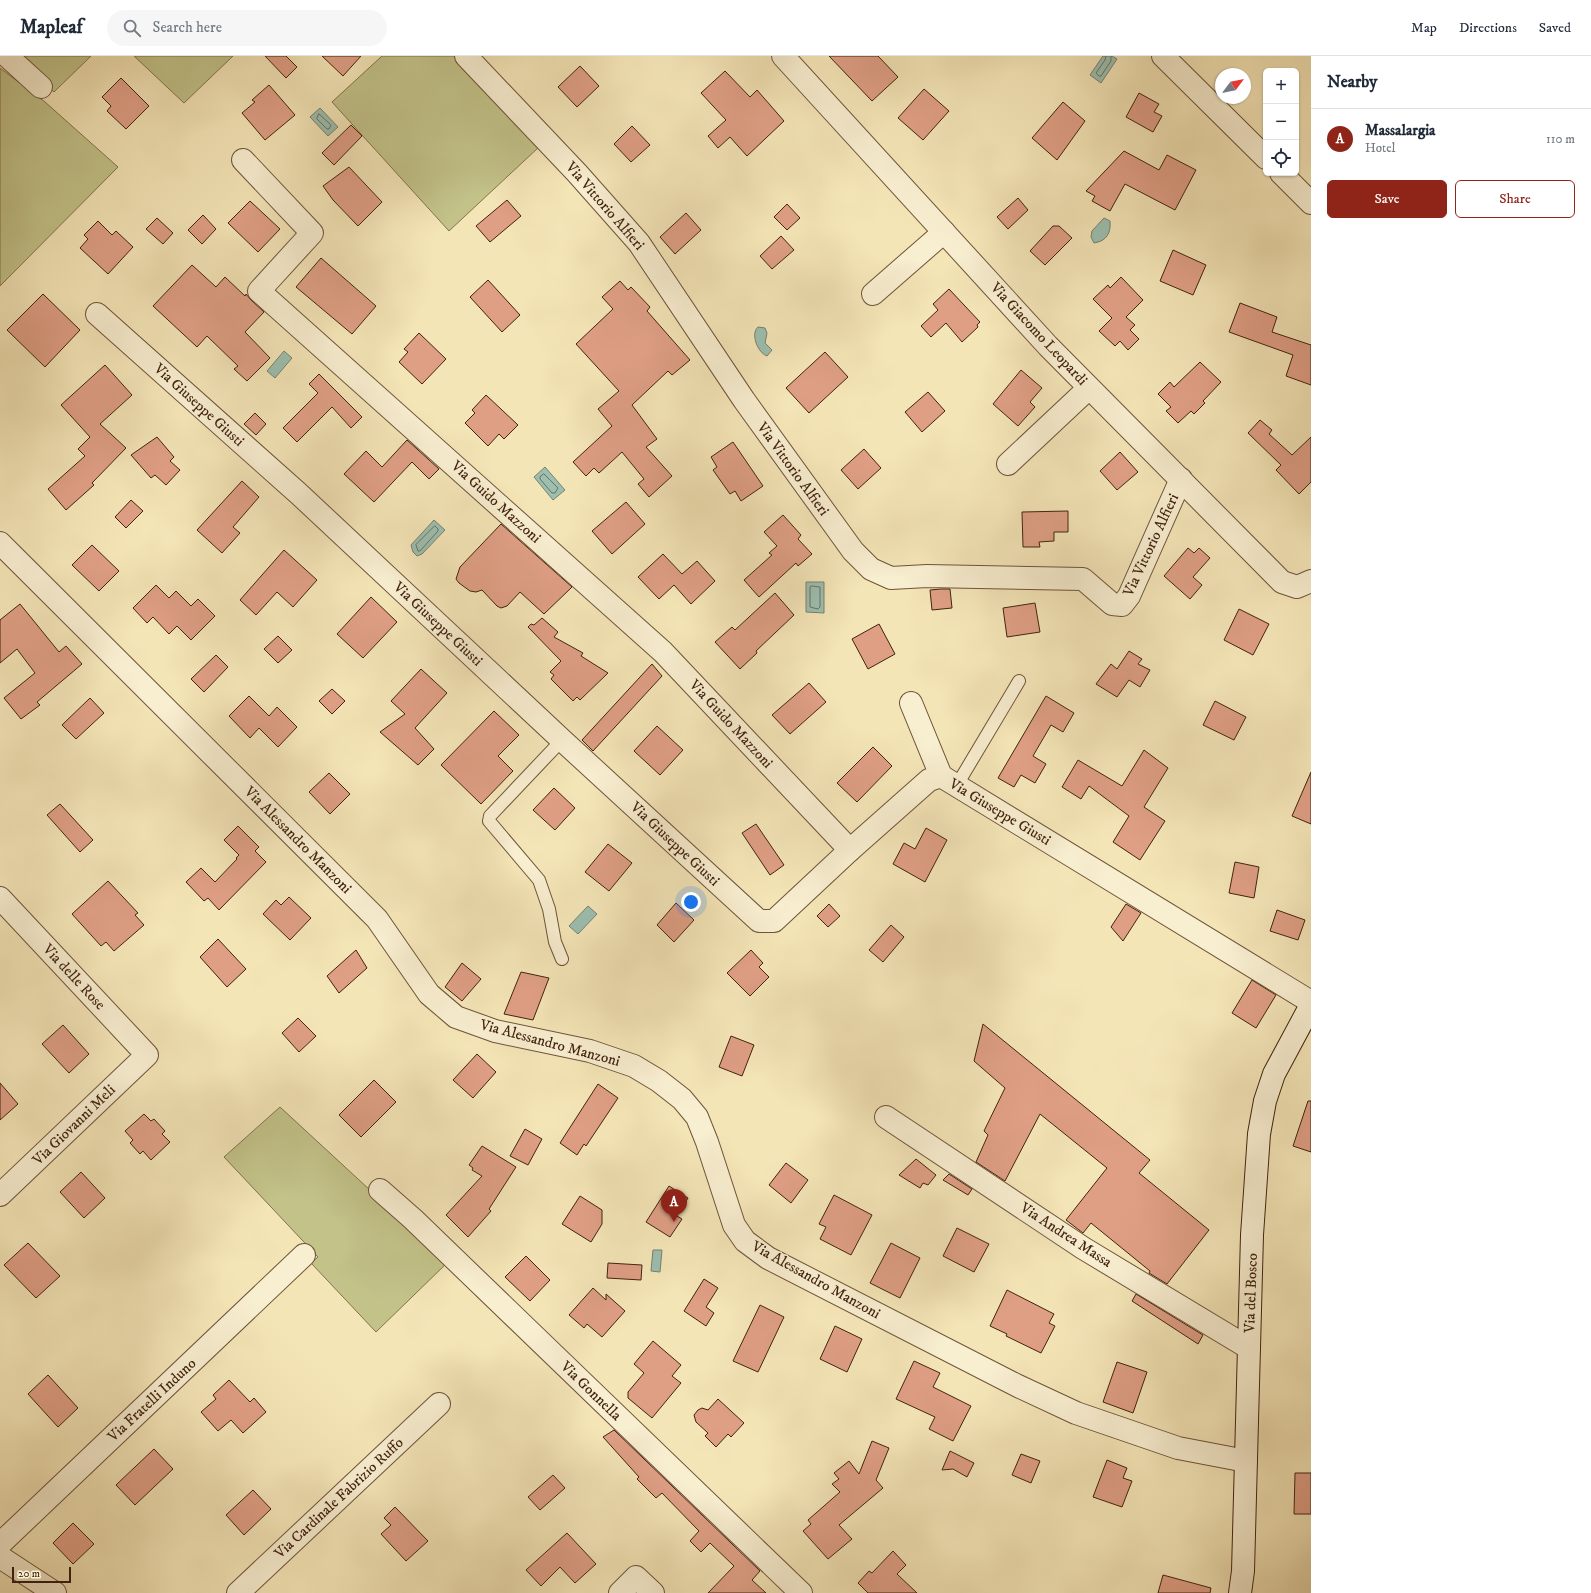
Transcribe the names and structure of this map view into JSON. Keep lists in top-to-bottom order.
{
  "streets": {
    "street": [
      "Via Vittorio Alfieri",
      "Via Giacomo Leopardi",
      "Via Giuseppe Giusti",
      "Via Guido Mazzoni",
      "Via Alessandro Manzoni",
      "Via delle Rose",
      "Via Giovanni Meli",
      "Via Andrea Massa",
      "Via del Bosco",
      "Via Gonnella",
      "Via Fratelli Induno",
      "Via Cardinale Fabrizio Ruffo"
    ]
  },
  "crossings": [
    ["Via Vittorio Alfieri", "Via Giacomo Leopardi"],
    ["Via Giuseppe Giusti", "Via Guido Mazzoni"],
    ["Via Giuseppe Giusti", "Via del Bosco"],
    ["Via Alessandro Manzoni", "Via del Bosco"],
    ["Via delle Rose", "Via Giovanni Meli"],
    ["Via Andrea Massa", "Via del Bosco"]
  ],
  "scale_bar": "20 m",
  "north": "top right",
  "page": {
    "header": "Mapleaf",
    "search": "Search here",
    "nav": ["Map", "Directions", "Saved"],
    "heading": "Nearby",
    "map_buttons": ["+", "−"],
    "list": [
      {
        "mark": "A",
        "name": "Massalargia",
        "note": "Hotel",
        "value": "110 m"
      }
    ],
    "buttons": ["Save", "Share"],
    "pins": "A",
    "scale": "20 m"
  }
}
